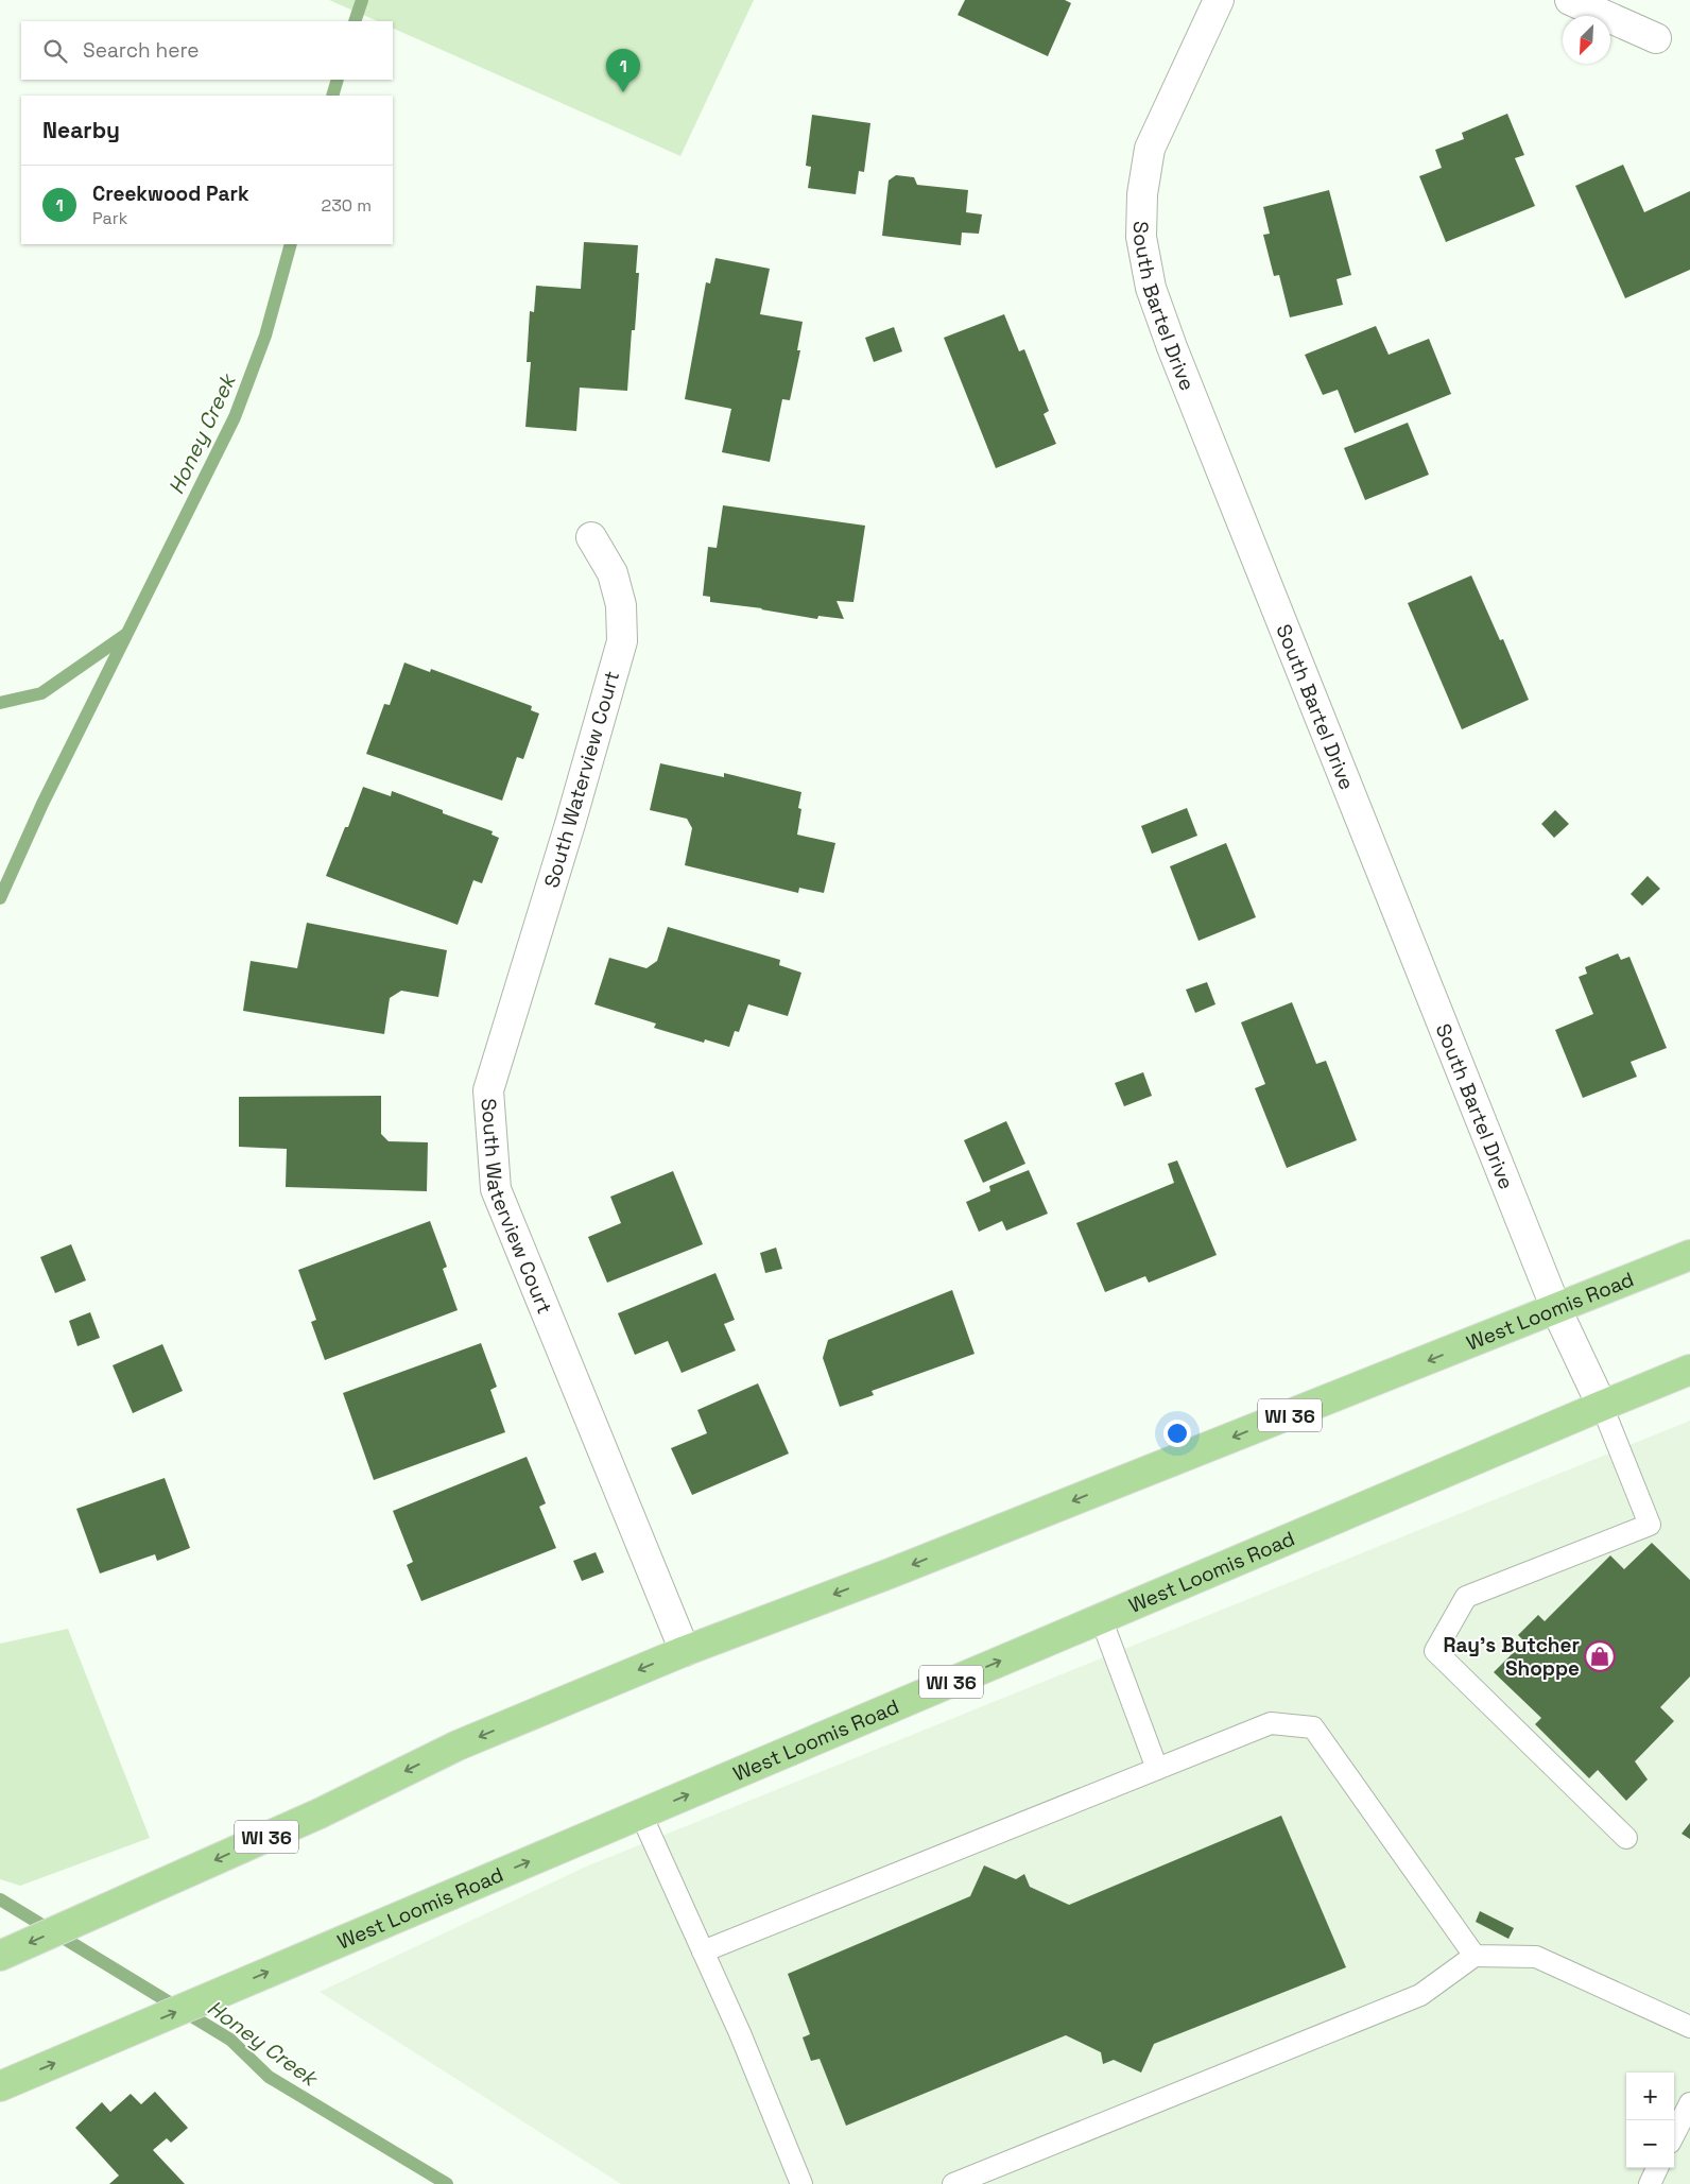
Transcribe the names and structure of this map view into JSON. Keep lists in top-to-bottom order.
{
  "streets": {
    "main road": ["West Loomis Road", "WI 36"],
    "street": ["South Bartel Drive", "South Waterview Court"]
  },
  "crossings": [
    ["South Bartel Drive", "West Loomis Road"],
    ["South Waterview Court", "West Loomis Road"]
  ],
  "water": ["Honey Creek"],
  "places": {
    "shop": ["Ray's Butcher Shoppe"]
  },
  "north": "bottom left",
  "page": {
    "search": "Search here",
    "pins": "1",
    "heading": "Nearby",
    "list": [
      {
        "mark": "1",
        "name": "Creekwood Park",
        "note": "Park",
        "value": "230 m"
      }
    ],
    "map_buttons": ["+", "−"]
  }
}
